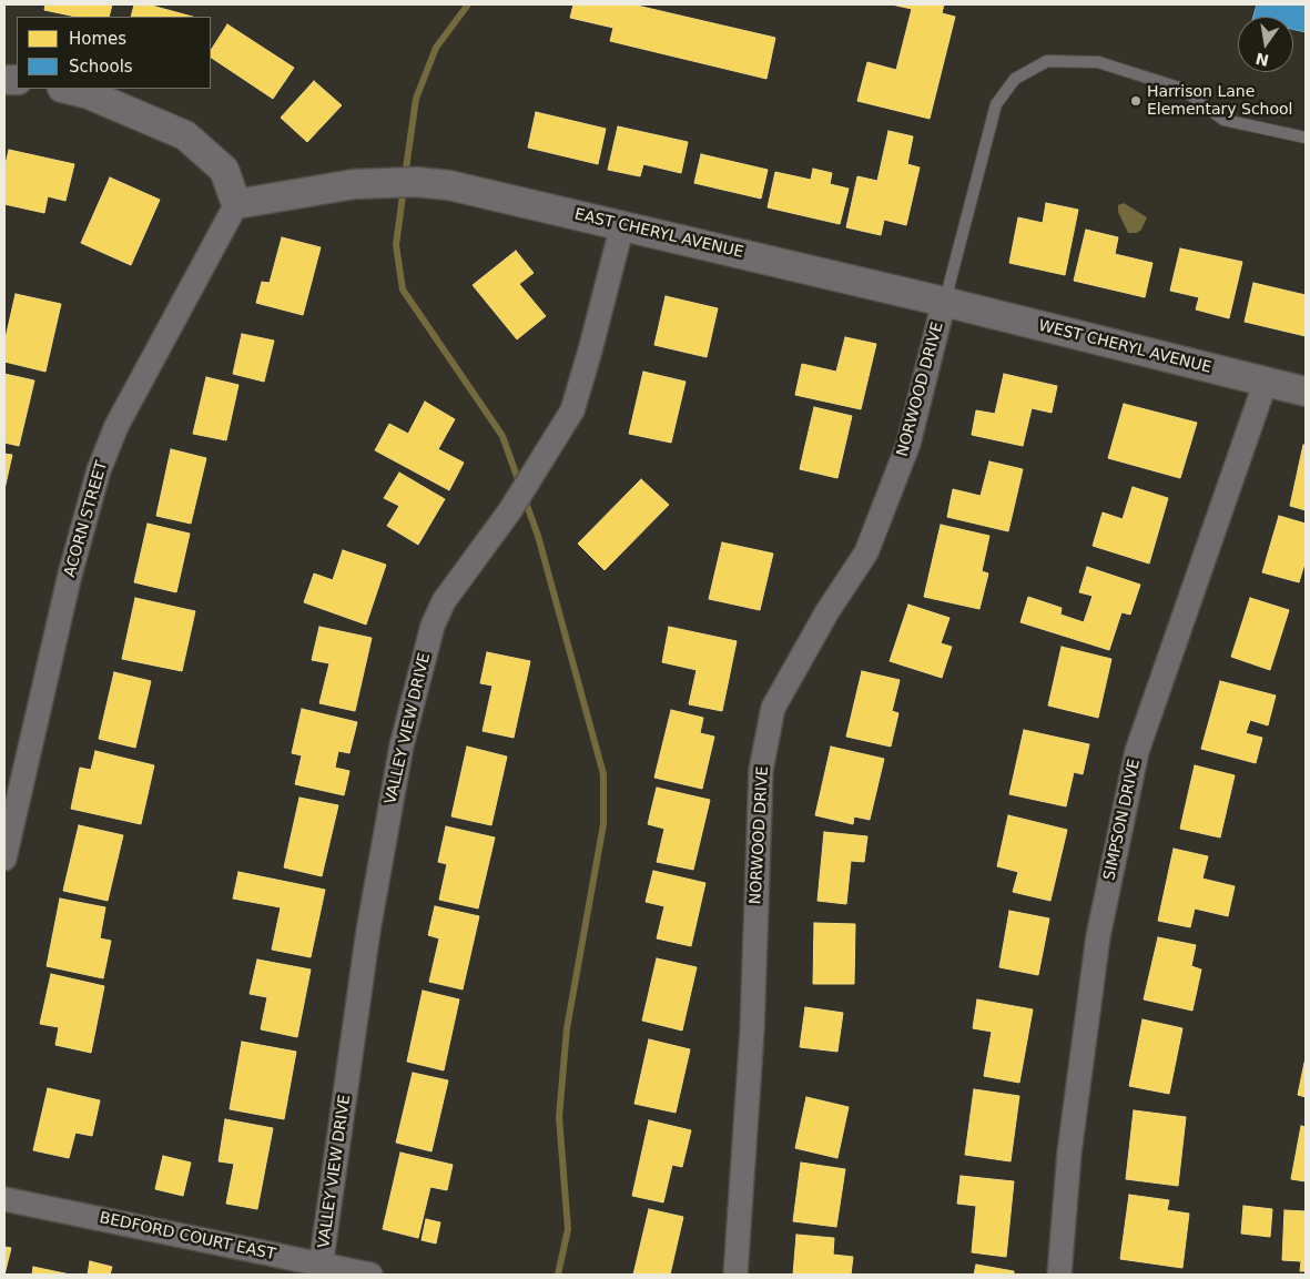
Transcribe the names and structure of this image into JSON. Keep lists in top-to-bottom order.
{
  "streets": {
    "street": [
      "EAST CHERYL AVENUE",
      "WEST CHERYL AVENUE",
      "NORWOOD DRIVE",
      "ACORN STREET",
      "VALLEY VIEW DRIVE",
      "SIMPSON DRIVE",
      "BEDFORD COURT EAST"
    ]
  },
  "crossings": [
    ["EAST CHERYL AVENUE", "WEST CHERYL AVENUE"],
    ["EAST CHERYL AVENUE", "NORWOOD DRIVE"],
    ["EAST CHERYL AVENUE", "ACORN STREET"],
    ["EAST CHERYL AVENUE", "VALLEY VIEW DRIVE"],
    ["WEST CHERYL AVENUE", "NORWOOD DRIVE"],
    ["WEST CHERYL AVENUE", "SIMPSON DRIVE"],
    ["VALLEY VIEW DRIVE", "BEDFORD COURT EAST"]
  ],
  "places": ["Harrison Lane Elementary School"],
  "legend": ["Homes", "Schools"],
  "north": "bottom"
}
